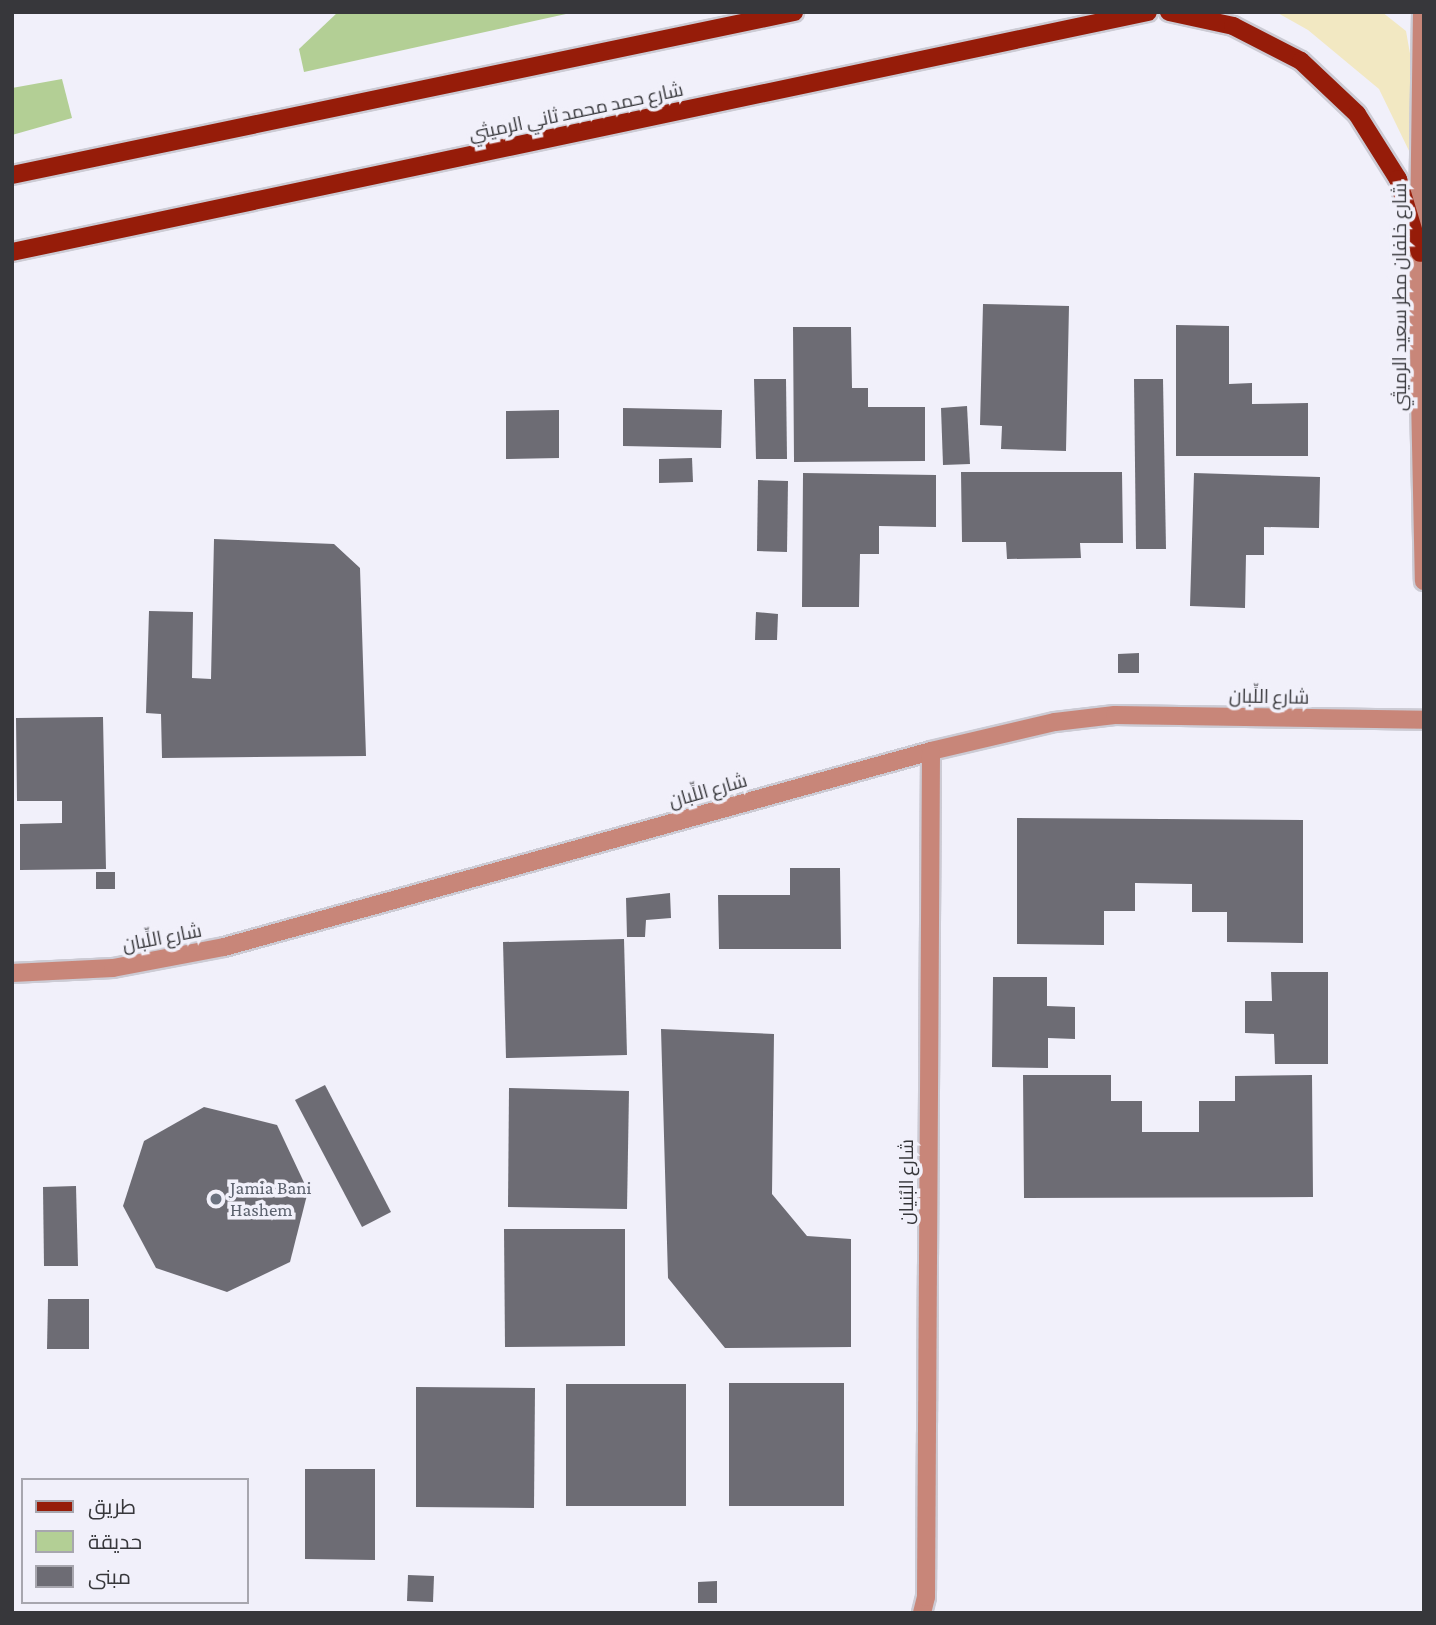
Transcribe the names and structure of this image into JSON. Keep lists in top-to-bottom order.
{
  "streets": {
    "main road": ["شارع حمد محمد ثاني الرميثي"],
    "street": ["شارع خلفان مطر سعيد الرميثي", "شارع اللِّبان", "شارع البُنيان"]
  },
  "crossings": [
    ["شارع اللِّبان", "شارع البُنيان"]
  ],
  "places": ["Jamia Bani Hashem"],
  "legend": ["طريق", "حديقة", "مبنى"]
}
